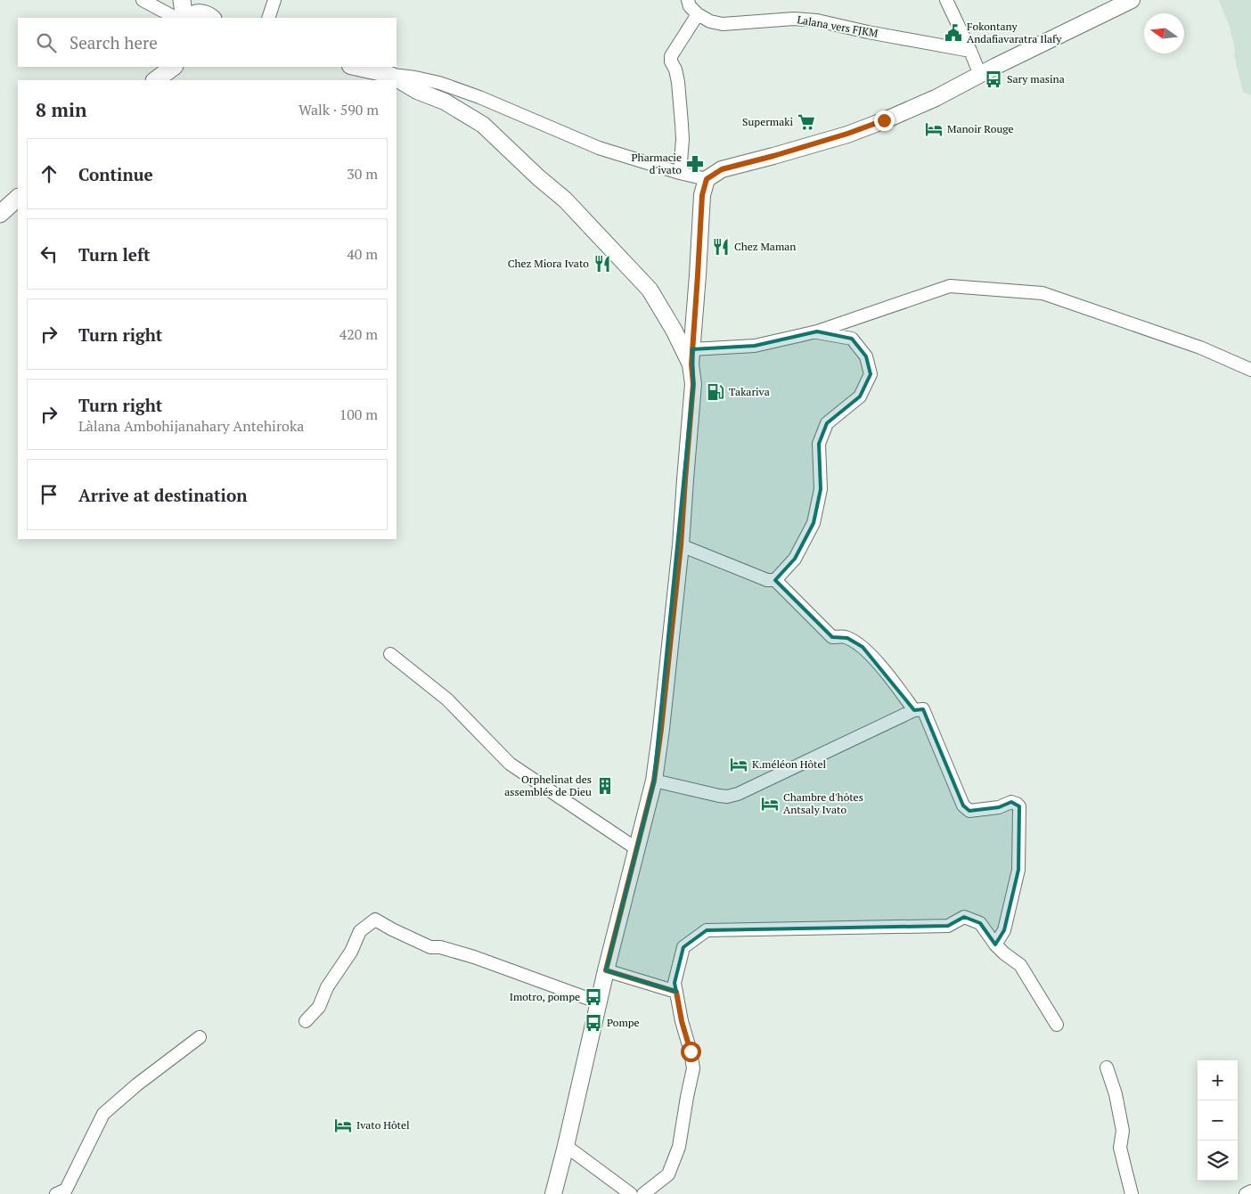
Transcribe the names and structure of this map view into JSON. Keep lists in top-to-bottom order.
{
  "streets": {
    "street": ["Lalana vers FJKM"]
  },
  "places": {
    "public building": ["Fokontany Andafiavaratra Ilafy"],
    "bus stop": ["Sary masina", "Imotro, pompe", "Pompe"],
    "supermarket": ["Supermaki"],
    "hotel": [
      "Manoir Rouge",
      "K.méléon Hôtel",
      "Chambre d'hôtes Antsaly Ivato",
      "Ivato Hôtel"
    ],
    "pharmacy": ["Pharmacie d'ivato"],
    "restaurant": ["Chez Maman", "Chez Miora Ivato"],
    "fuel station": ["Takariva"],
    "building": ["Orphelinat des assemblés de Dieu"]
  },
  "north": "left",
  "page": {
    "search": "Search here",
    "heading": ["8 min", "Walk · 590 m"],
    "list": [
      ["Continue", "30 m"],
      ["Turn left", "40 m"],
      ["Turn right", "420 m"],
      ["Turn right", "Làlana Ambohijanahary Antehiroka", "100 m"],
      "Arrive at destination"
    ],
    "map_buttons": ["+", "−"]
  }
}
